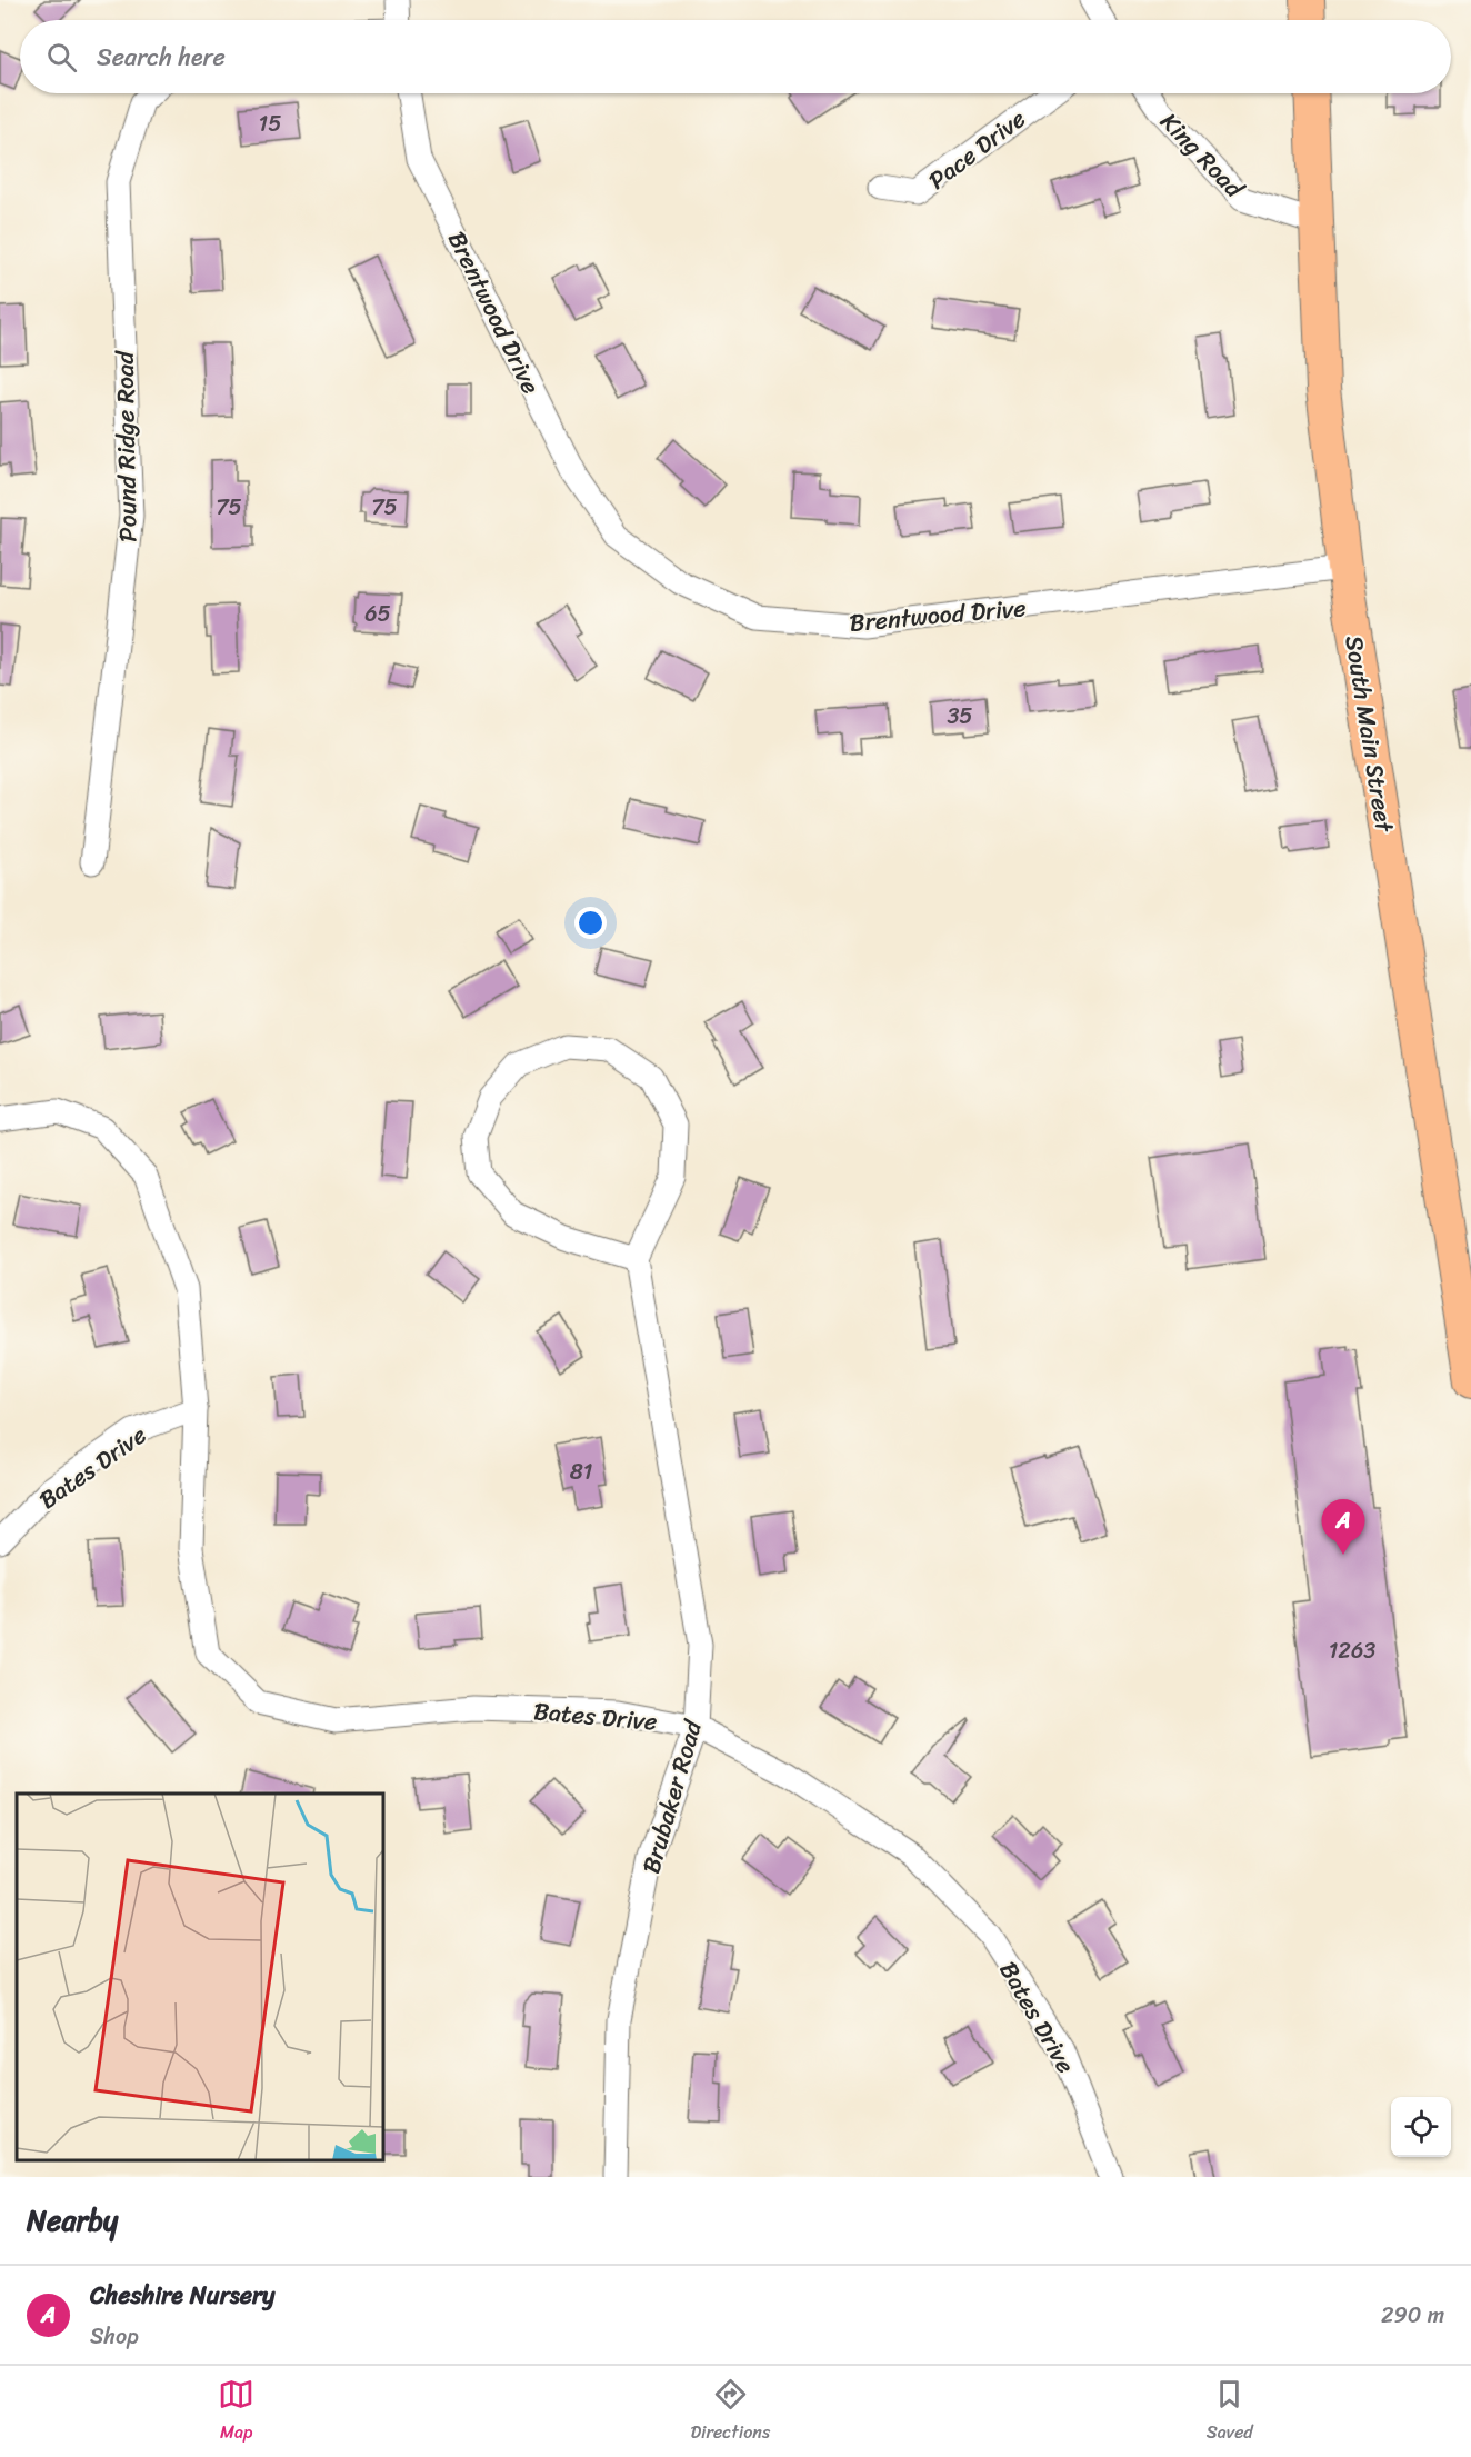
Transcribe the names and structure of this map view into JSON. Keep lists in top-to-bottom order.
{
  "streets": {
    "highway": ["South Main Street"],
    "street": [
      "Pace Drive",
      "King Road",
      "Brentwood Drive",
      "Pound Ridge Road",
      "Bates Drive",
      "Brubaker Road"
    ]
  },
  "crossings": [
    ["King Road", "South Main Street"],
    ["Brentwood Drive", "South Main Street"],
    ["Bates Drive", "Brubaker Road"]
  ],
  "house_numbers": [
    "15",
    "75",
    "75",
    "65",
    "35",
    "81",
    "1263"
  ],
  "page": {
    "search": "Search here",
    "pins": "A",
    "heading": "Nearby",
    "list": [
      {
        "mark": "A",
        "name": "Cheshire Nursery",
        "note": "Shop",
        "value": "290 m"
      }
    ],
    "nav": ["Map", "Directions", "Saved"]
  }
}
